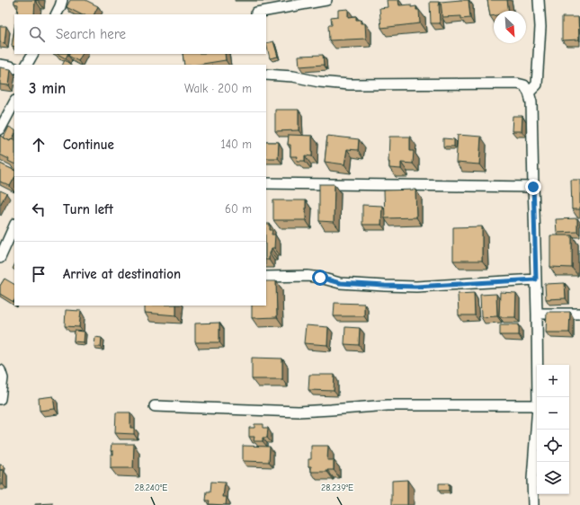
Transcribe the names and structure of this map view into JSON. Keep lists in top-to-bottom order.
{
  "north": "bottom right",
  "page": {
    "search": "Search here",
    "heading": ["3 min", "Walk · 200 m"],
    "list": [
      ["Continue", "140 m"],
      ["Turn left", "60 m"],
      "Arrive at destination"
    ],
    "map_buttons": ["+", "−"]
  },
  "coordinates": ["28.240°E", "28.239°E"]
}
